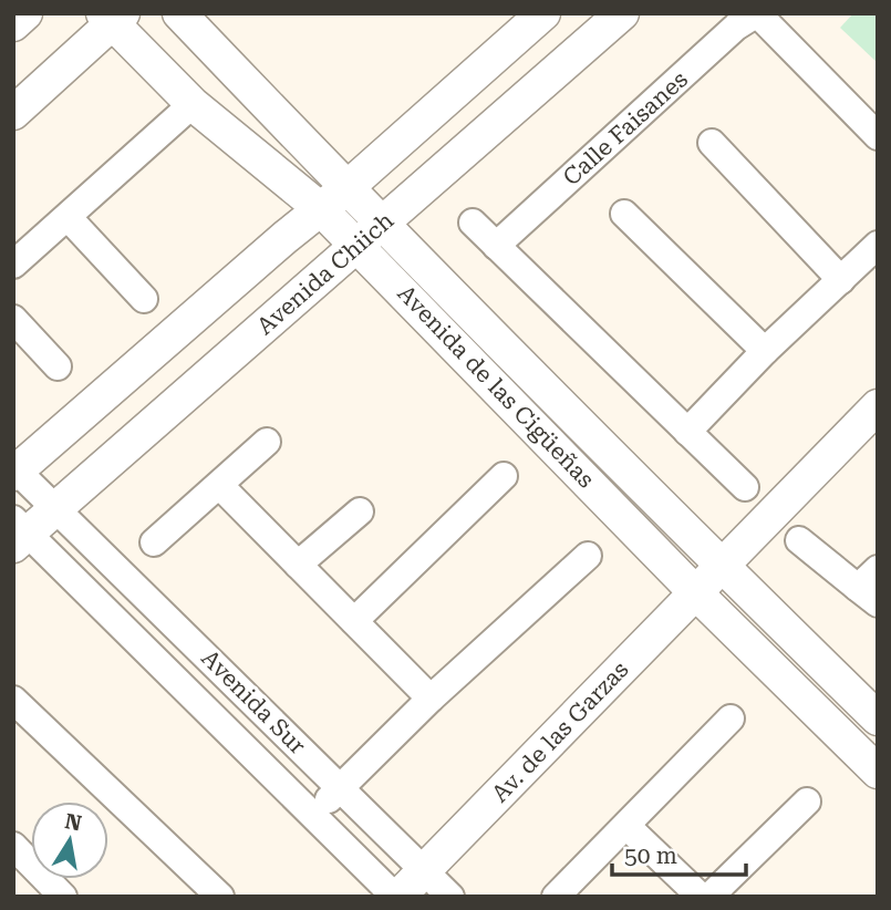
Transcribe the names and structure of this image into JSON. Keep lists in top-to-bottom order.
{
  "streets": {
    "main road": ["Avenida Chiich", "Avenida de las Cigüeñas", "Av. de las Garzas"],
    "street": ["Calle Faisanes", "Avenida Sur"]
  },
  "crossings": [
    ["Avenida Chiich", "Avenida de las Cigüeñas"],
    ["Avenida Chiich", "Avenida Sur"],
    ["Avenida de las Cigüeñas", "Av. de las Garzas"],
    ["Avenida Sur", "Av. de las Garzas"]
  ],
  "scale_bar": "50 m",
  "north": "top"
}
